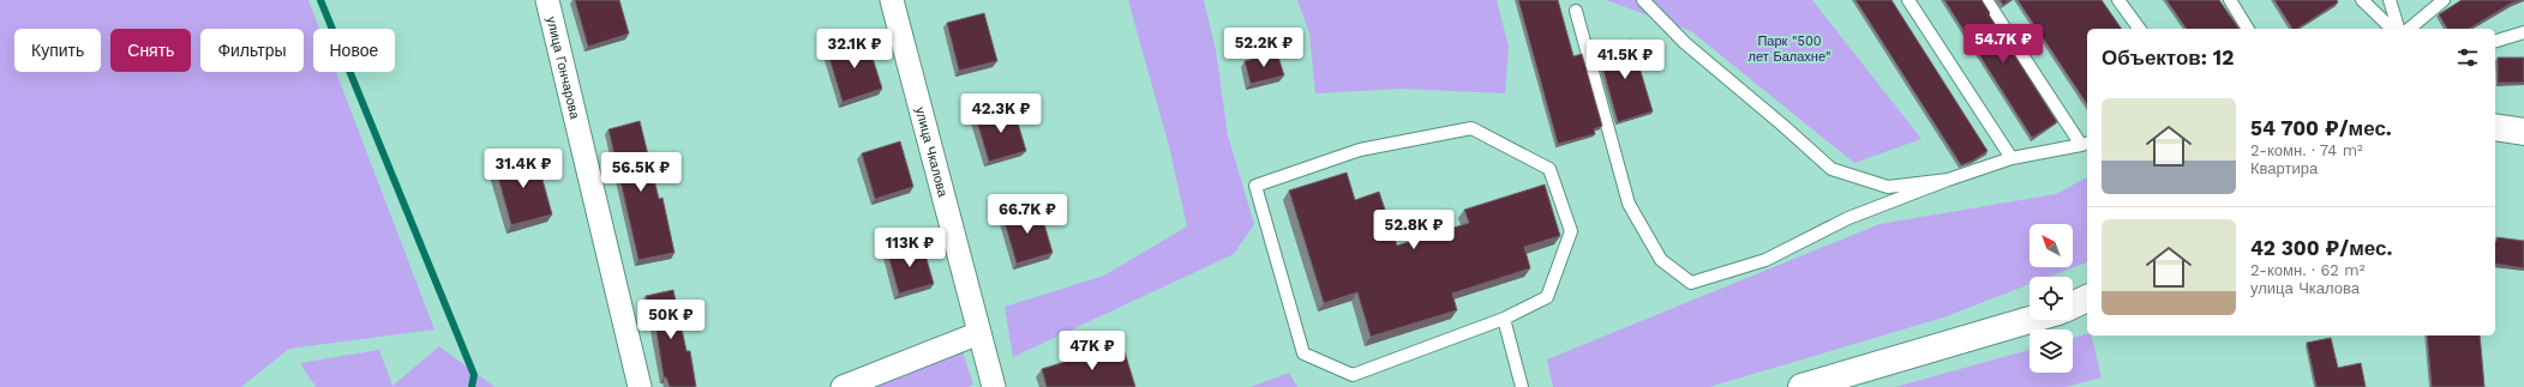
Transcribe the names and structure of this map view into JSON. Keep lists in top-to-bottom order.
{
  "streets": {
    "street": ["улица Гончарова", "улица Чкалова"]
  },
  "parks": ["Парк \"500 лет Балахне\""],
  "north": "top left",
  "page": {
    "price": [
      "54.7K ₽",
      "52.2K ₽",
      "32.1K ₽",
      "41.5K ₽",
      "42.3K ₽",
      "31.4K ₽",
      "56.5K ₽",
      "66.7K ₽",
      "52.8K ₽",
      "113K ₽",
      "50K ₽",
      "47K ₽"
    ],
    "chip": [
      "Купить",
      "Снять",
      "Фильтры",
      "Новое"
    ],
    "heading": "Объектов: 12",
    "list": [
      {
        "name": "54 700 ₽/мес.",
        "note": "2-комн. · 74 m² · Квартира"
      },
      {
        "name": "42 300 ₽/мес.",
        "note": "2-комн. · 62 m² · улица Чкалова"
      }
    ]
  }
}
